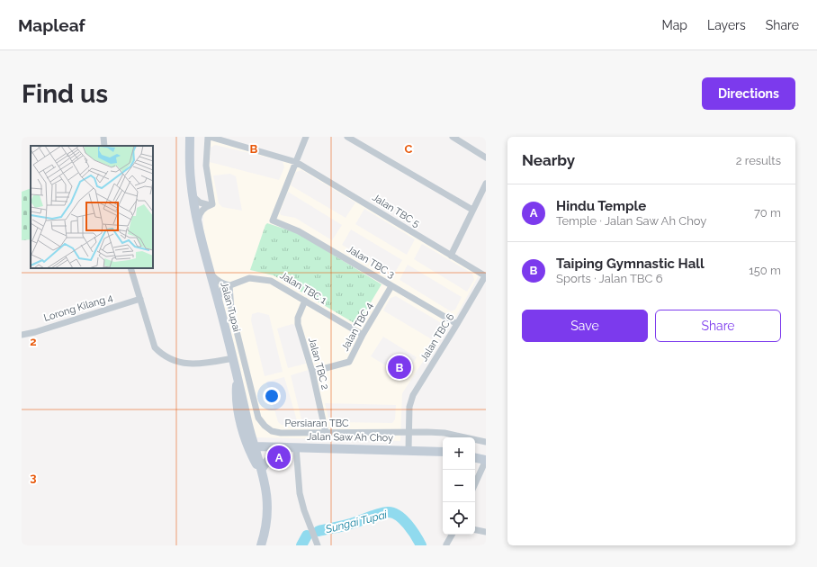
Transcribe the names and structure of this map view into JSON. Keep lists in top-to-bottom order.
{
  "streets": {
    "main road": ["Jalan Tupai", "Jalan Saw Ah Choy"],
    "street": [
      "Jalan TBC 5",
      "Jalan TBC 3",
      "Jalan TBC 1",
      "Lorong Kilang 4",
      "Jalan TBC 4",
      "Jalan TBC 6",
      "Jalan TBC 2",
      "Persiaran TBC"
    ]
  },
  "crossings": [
    ["Jalan TBC 5", "Jalan TBC 3"],
    ["Jalan TBC 5", "Jalan TBC 6"],
    ["Jalan TBC 3", "Jalan TBC 4"],
    ["Jalan TBC 3", "Jalan TBC 6"],
    ["Jalan TBC 1", "Jalan TBC 4"],
    ["Jalan TBC 1", "Jalan TBC 2"],
    ["Jalan TBC 1", "Persiaran TBC"],
    ["Jalan Tupai", "Jalan Saw Ah Choy"],
    ["Jalan TBC 4", "Jalan TBC 2"],
    ["Jalan TBC 6", "Persiaran TBC"],
    ["Jalan TBC 6", "Jalan Saw Ah Choy"],
    ["Jalan TBC 2", "Persiaran TBC"]
  ],
  "water": ["Sungai Tupai"],
  "page": {
    "header": "Mapleaf",
    "nav": ["Map", "Layers", "Share"],
    "buttons": [
      "Directions",
      ["Save", "Share"]
    ],
    "title": "Find us",
    "heading": ["Nearby", "2 results"],
    "list": [
      {
        "mark": "A",
        "name": "Hindu Temple",
        "note": "Temple · Jalan Saw Ah Choy",
        "value": "70 m"
      },
      {
        "mark": "B",
        "name": "Taiping Gymnastic Hall",
        "note": "Sports · Jalan TBC 6",
        "value": "150 m"
      }
    ],
    "pins": ["B", "A"],
    "map_buttons": ["+", "−"]
  },
  "grid": {
    "columns": ["B", "C"],
    "rows": ["2", "3"]
  }
}
